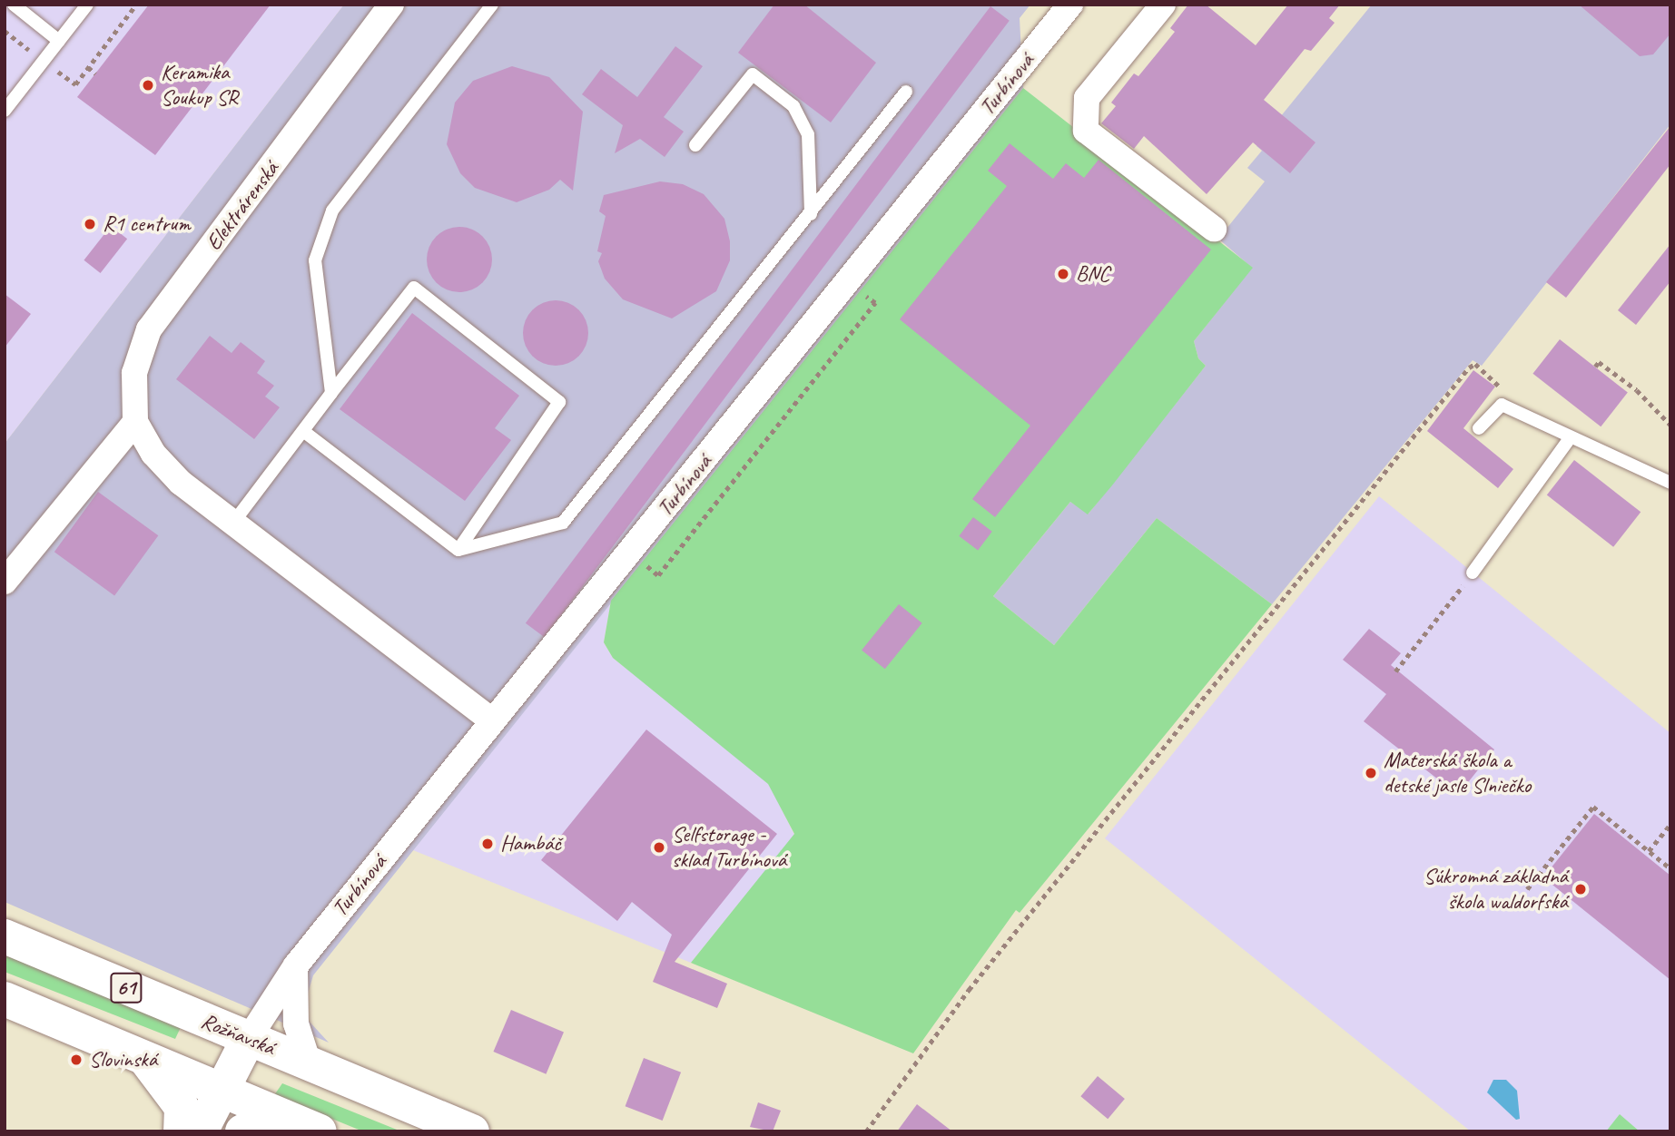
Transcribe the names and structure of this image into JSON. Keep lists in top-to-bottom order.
{
  "streets": {
    "main road": ["61", "Rožňavská"],
    "street": ["Turbínová", "Elektrárenská"]
  },
  "crossings": [
    ["Turbínová", "Rožňavská"]
  ],
  "places": [
    "Keramika Soukup SR",
    "R1 centrum",
    "BNC",
    "Materská škola a detské jasle Slniečko",
    "Hambáč",
    "Selfstorage - sklad Turbínová",
    "Súkromná základná škola waldorfská",
    "Slovinská"
  ]
}
